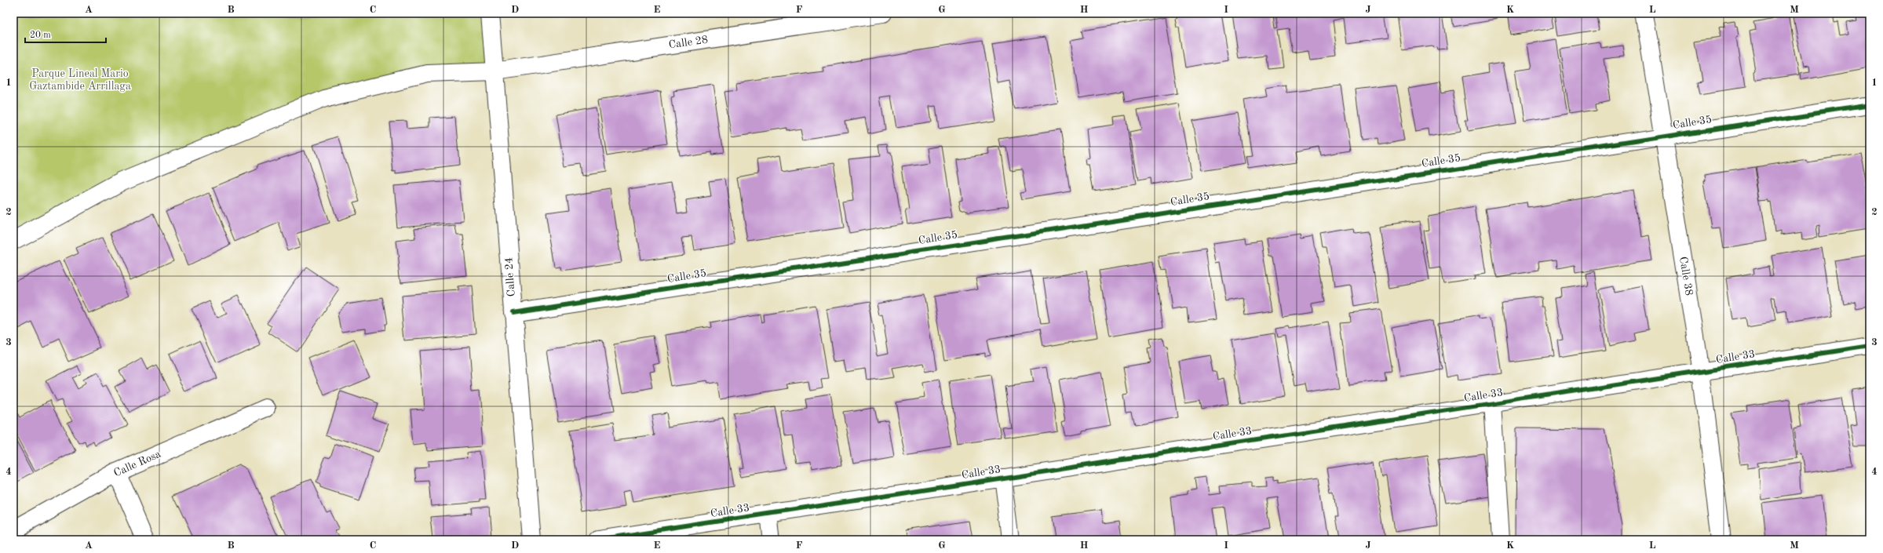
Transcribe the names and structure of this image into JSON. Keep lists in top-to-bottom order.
{
  "streets": {
    "street": [
      "Calle 28",
      "Calle 35",
      "Calle 38",
      "Calle 24",
      "Calle 33",
      "Calle Rosa"
    ]
  },
  "crossings": [
    ["Calle 28", "Calle 24"],
    ["Calle 35", "Calle 38"],
    ["Calle 35", "Calle 24"],
    ["Calle 38", "Calle 33"]
  ],
  "parks": ["Parque Lineal Mario Gaztambide Arrillaga"],
  "scale_bar": "20 m",
  "grid": {
    "columns": [
      "A",
      "B",
      "C",
      "D",
      "E",
      "F",
      "G",
      "H",
      "I",
      "J",
      "K",
      "L",
      "M"
    ],
    "rows": [
      "1",
      "2",
      "3",
      "4"
    ]
  }
}
